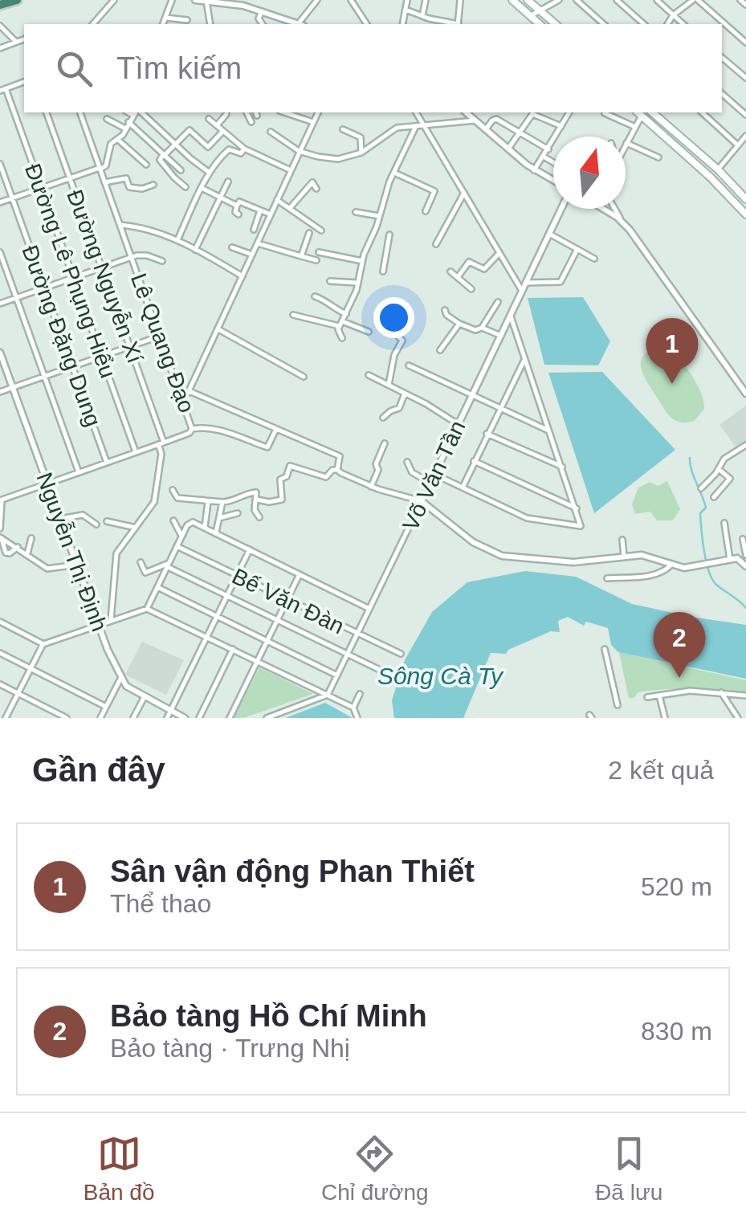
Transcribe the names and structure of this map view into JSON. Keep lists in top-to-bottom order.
{
  "streets": {
    "street": [
      "Đường Lê Phụng Hiểu",
      "Đường Nguyễn Xí",
      "Đường Đặng Dung",
      "Lê Quang Đạo",
      "Võ Văn Tần",
      "Nguyễn Thị Định",
      "Bế Văn Đàn"
    ]
  },
  "crossings": [
    ["Đường Lê Phụng Hiểu", "Lê Quang Đạo"],
    ["Đường Nguyễn Xí", "Lê Quang Đạo"],
    ["Đường Đặng Dung", "Lê Quang Đạo"],
    ["Lê Quang Đạo", "Nguyễn Thị Định"],
    ["Võ Văn Tần", "Bế Văn Đàn"]
  ],
  "water": ["Sông Cà Ty"],
  "north": "top",
  "page": {
    "search": "Tìm kiếm",
    "pins": ["1", "2"],
    "heading": ["Gần đây", "2 kết quả"],
    "list": [
      {
        "mark": "1",
        "name": "Sân vận động Phan Thiết",
        "note": "Thể thao",
        "value": "520 m"
      },
      {
        "mark": "2",
        "name": "Bảo tàng Hồ Chí Minh",
        "note": "Bảo tàng · Trưng Nhị",
        "value": "830 m"
      }
    ],
    "nav": ["Bản đồ", "Chỉ đường", "Đã lưu"]
  }
}
